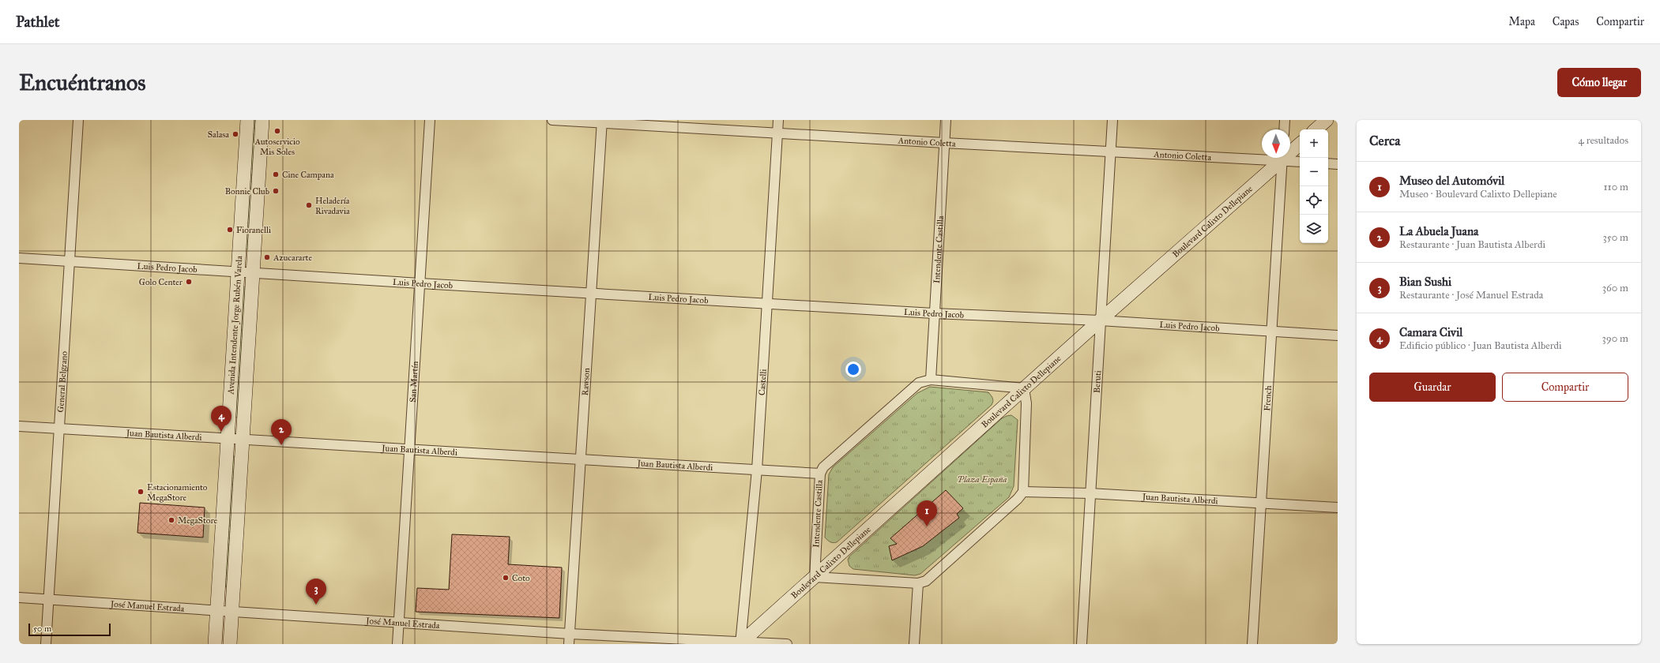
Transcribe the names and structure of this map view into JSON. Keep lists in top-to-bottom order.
{
  "streets": {
    "main road": ["Boulevard Calixto Dellepiane", "Avenida Intendente Jorge Rubén Varela"],
    "street": [
      "Antonio Coletta",
      "Intendente Castilla",
      "Luis Pedro Jacob",
      "General Belgrano",
      "San Martín",
      "Rawson",
      "Castelli",
      "Beruti",
      "French",
      "Juan Bautista Alberdi",
      "José Manuel Estrada"
    ]
  },
  "crossings": [
    ["Antonio Coletta", "Intendente Castilla"],
    ["Antonio Coletta", "Rawson"],
    ["Antonio Coletta", "Castelli"],
    ["Antonio Coletta", "Beruti"],
    ["Boulevard Calixto Dellepiane", "Intendente Castilla"],
    ["Boulevard Calixto Dellepiane", "Luis Pedro Jacob"],
    ["Boulevard Calixto Dellepiane", "Castelli"],
    ["Boulevard Calixto Dellepiane", "Beruti"],
    ["Boulevard Calixto Dellepiane", "José Manuel Estrada"],
    ["Intendente Castilla", "Luis Pedro Jacob"],
    ["Intendente Castilla", "Juan Bautista Alberdi"],
    ["Luis Pedro Jacob", "Avenida Intendente Jorge Rubén Varela"],
    ["Luis Pedro Jacob", "General Belgrano"],
    ["Luis Pedro Jacob", "San Martín"],
    ["Luis Pedro Jacob", "Rawson"],
    ["Luis Pedro Jacob", "Castelli"],
    ["Luis Pedro Jacob", "Beruti"],
    ["Luis Pedro Jacob", "French"],
    ["Avenida Intendente Jorge Rubén Varela", "Juan Bautista Alberdi"],
    ["Avenida Intendente Jorge Rubén Varela", "José Manuel Estrada"],
    ["General Belgrano", "Juan Bautista Alberdi"],
    ["General Belgrano", "José Manuel Estrada"],
    ["San Martín", "Juan Bautista Alberdi"],
    ["San Martín", "José Manuel Estrada"],
    ["Rawson", "Juan Bautista Alberdi"],
    ["Rawson", "José Manuel Estrada"],
    ["Castelli", "Juan Bautista Alberdi"],
    ["Castelli", "José Manuel Estrada"],
    ["Beruti", "Juan Bautista Alberdi"],
    ["French", "Juan Bautista Alberdi"]
  ],
  "parks": ["Plaza España"],
  "places": [
    "Autoservicio Mis Soles",
    "Salasa",
    "Cine Campana",
    "Bonnie Club",
    "Heladería Rivadavia",
    "Fioranelli",
    "Azucararte",
    "Golo Center",
    "Estacionamiento MegaStore",
    "MegaStore",
    "Coto"
  ],
  "scale_bar": "50 m",
  "north": "bottom",
  "page": {
    "header": "Pathlet",
    "nav": ["Mapa", "Capas", "Compartir"],
    "buttons": [
      "Cómo llegar",
      ["Guardar", "Compartir"]
    ],
    "title": "Encuéntranos",
    "heading": ["Cerca", "4 resultados"],
    "map_buttons": ["+", "−"],
    "list": [
      {
        "mark": "1",
        "name": "Museo del Automóvil",
        "note": "Museo · Boulevard Calixto Dellepiane",
        "value": "110 m"
      },
      {
        "mark": "2",
        "name": "La Abuela Juana",
        "note": "Restaurante · Juan Bautista Alberdi",
        "value": "350 m"
      },
      {
        "mark": "3",
        "name": "Bian Sushi",
        "note": "Restaurante · José Manuel Estrada",
        "value": "360 m"
      },
      {
        "mark": "4",
        "name": "Camara Civil",
        "note": "Edificio público · Juan Bautista Alberdi",
        "value": "390 m"
      }
    ],
    "pins": [
      "4",
      "2",
      "1",
      "3"
    ],
    "scale": "50 m"
  }
}
